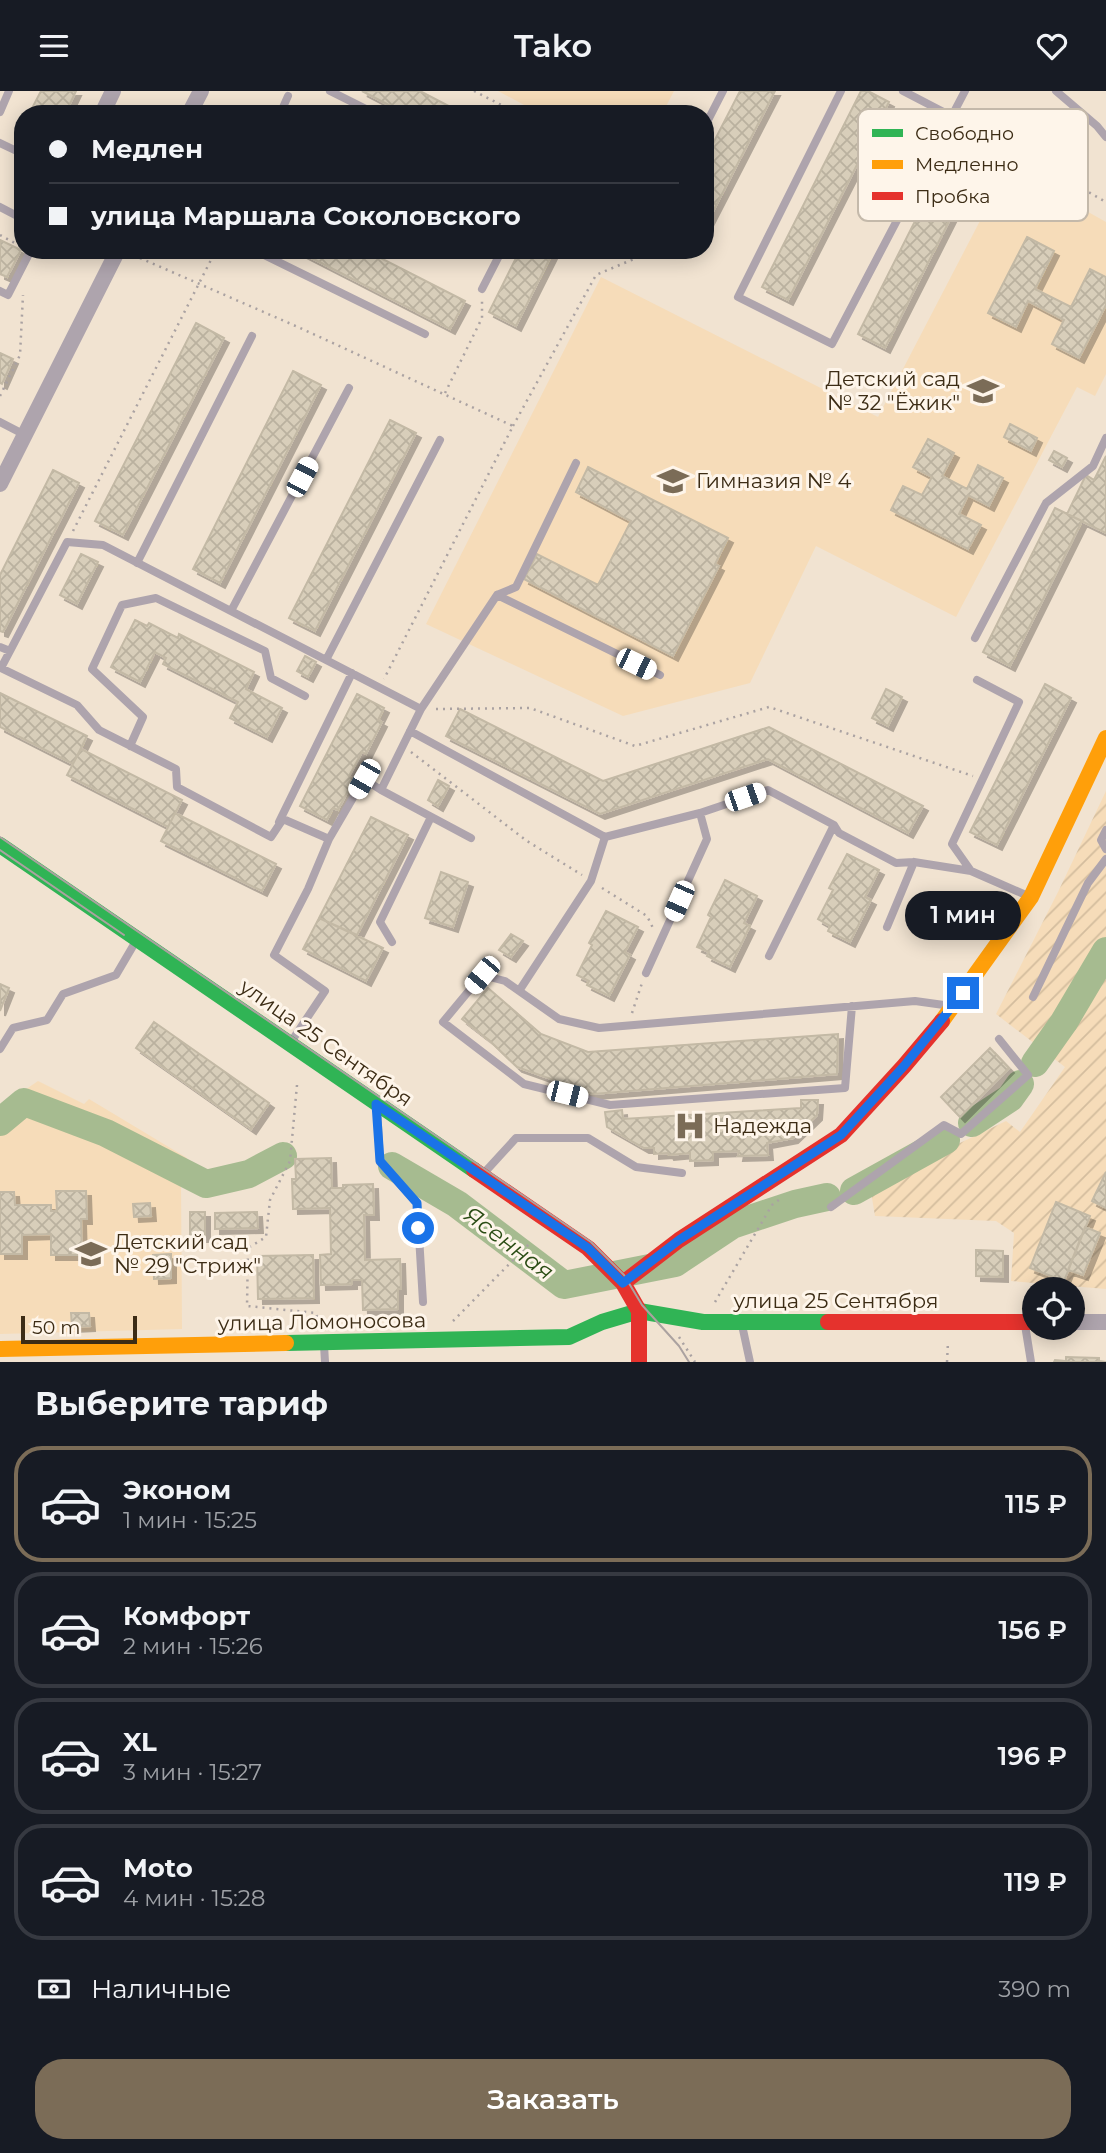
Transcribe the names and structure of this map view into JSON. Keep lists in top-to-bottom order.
{
  "streets": {
    "street": ["улица 25 Сентября", "улица Ломоносова"]
  },
  "crossings": [
    ["улица 25 Сентября", "улица Ломоносова"]
  ],
  "water": ["Ясенная"],
  "places": {
    "school or university": ["Детский сад № 32 \"Ёжик\"", "Гимназия № 4", "Детский сад № 29 \"Стриж\""],
    "hospital": ["Надежда"]
  },
  "legend": ["Свободно", "Медленно", "Пробка"],
  "scale_bar": "50 m",
  "page": {
    "header": "Tako",
    "banner": ["Медлен", "улица Маршала Соколовского"],
    "bubble": "1 мин",
    "scale": "50 m",
    "heading": "Выберите тариф",
    "list": [
      {
        "name": "Эконом",
        "note": "1 мин · 15:25",
        "value": "115 ₽"
      },
      {
        "name": "Комфорт",
        "note": "2 мин · 15:26",
        "value": "156 ₽"
      },
      {
        "name": "XL",
        "note": "3 мин · 15:27",
        "value": "196 ₽"
      },
      {
        "name": "Moto",
        "note": "4 мин · 15:28",
        "value": "119 ₽"
      }
    ],
    "pay": ["Наличные", "390 m"],
    "buttons": "Заказать"
  }
}
